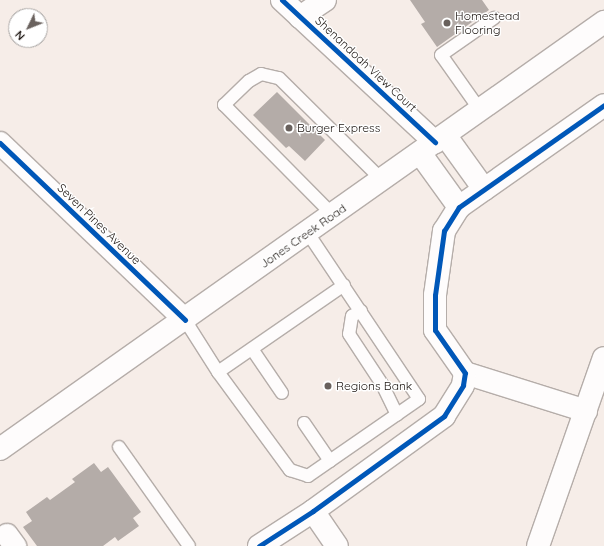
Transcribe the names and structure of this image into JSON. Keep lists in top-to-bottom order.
{
  "streets": {
    "street": ["Shenandoah View Court", "Seven Pines Avenue", "Jones Creek Road"]
  },
  "crossings": [
    ["Shenandoah View Court", "Jones Creek Road"],
    ["Seven Pines Avenue", "Jones Creek Road"]
  ],
  "places": ["Homestead Flooring", "Burger Express", "Regions Bank"],
  "north": "bottom left"
}
